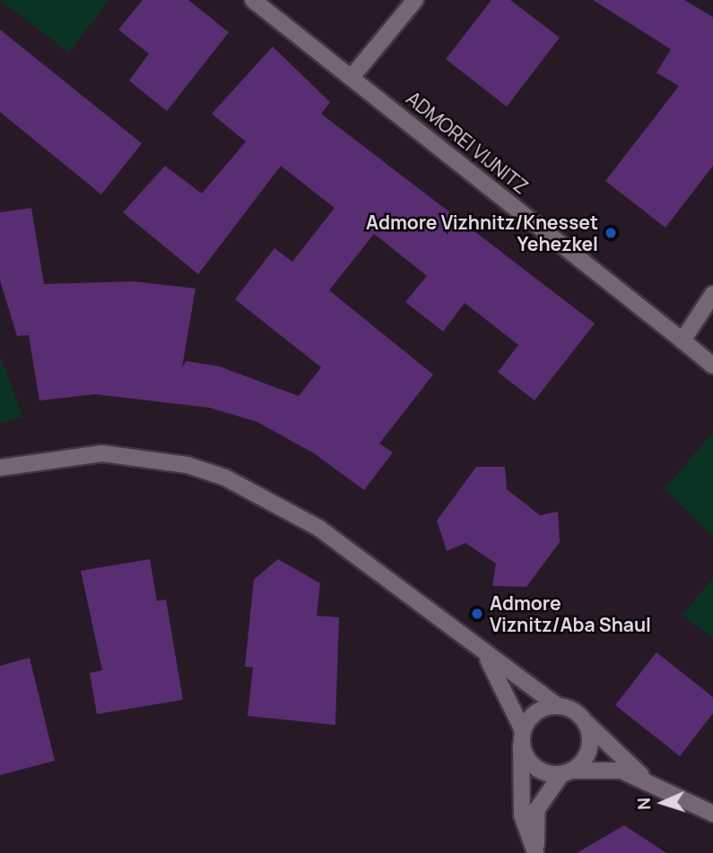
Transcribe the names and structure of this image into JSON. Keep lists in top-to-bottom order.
{
  "streets": {
    "street": ["ADMOREI VIJNITZ"]
  },
  "places": ["Admore Vizhnitz/Knesset Yehezkel", "Admore Viznitz/Aba Shaul"],
  "north": "left"
}
